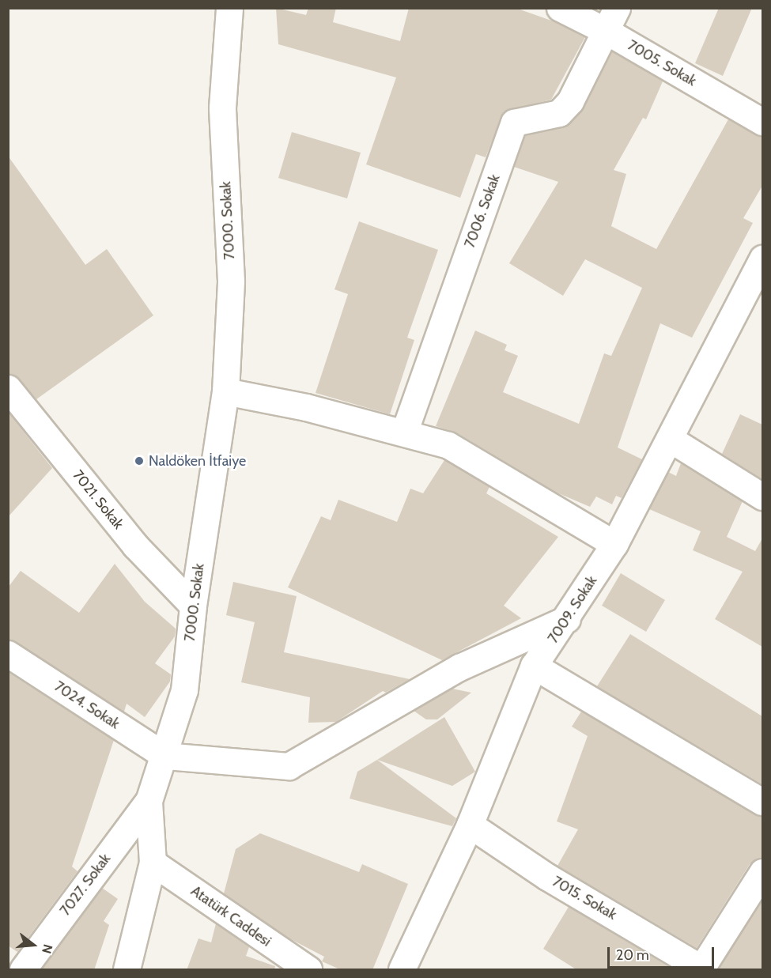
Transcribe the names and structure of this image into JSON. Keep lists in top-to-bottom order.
{
  "streets": {
    "street": [
      "7005. Sokak",
      "7006. Sokak",
      "7000. Sokak",
      "7021. Sokak",
      "7009. Sokak",
      "7024. Sokak",
      "7027. Sokak",
      "7015. Sokak",
      "Atatürk Caddesi"
    ]
  },
  "crossings": [
    ["7005. Sokak", "7006. Sokak"],
    ["7000. Sokak", "7021. Sokak"],
    ["7000. Sokak", "7024. Sokak"],
    ["7000. Sokak", "7027. Sokak"],
    ["7009. Sokak", "7015. Sokak"]
  ],
  "places": ["Naldöken İtfaiye"],
  "scale_bar": "20 m",
  "north": "right"
}
